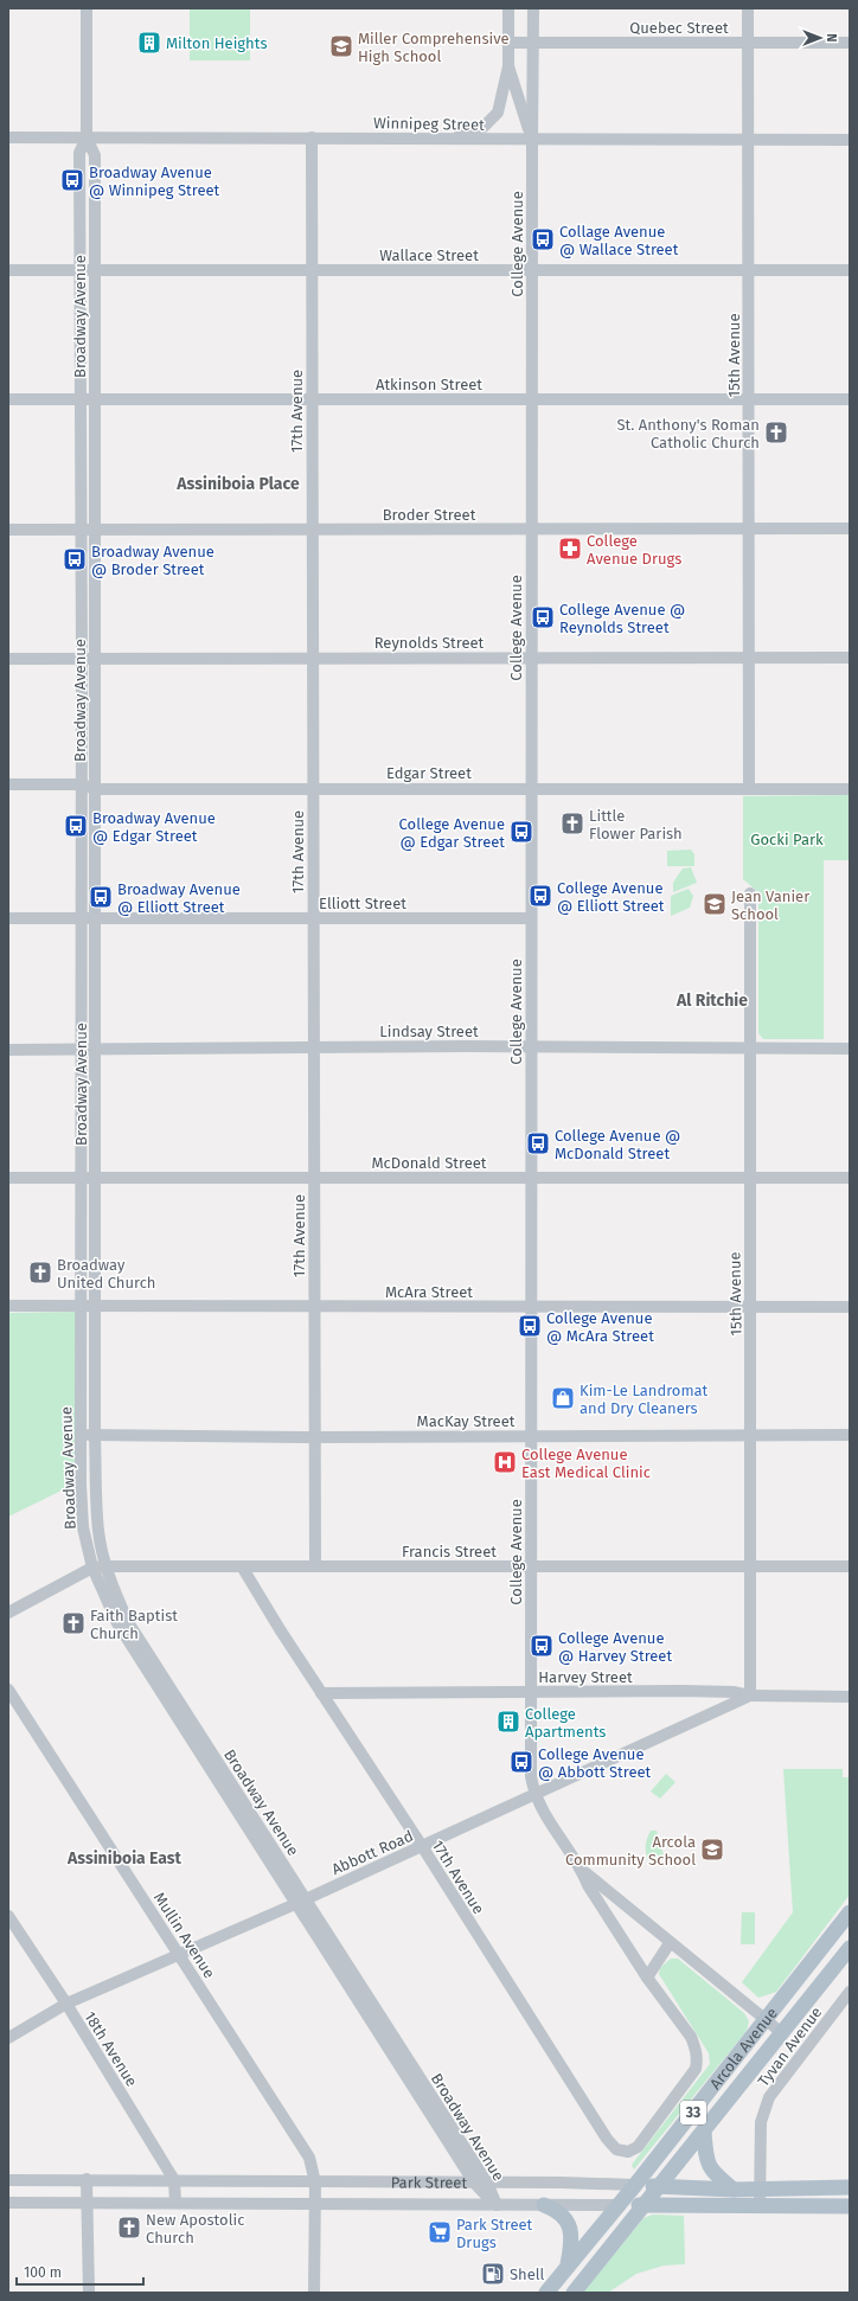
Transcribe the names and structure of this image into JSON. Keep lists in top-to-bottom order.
{
  "streets": {
    "main road": ["Arcola Avenue", "33", "Park Street"],
    "street": [
      "Quebec Street",
      "Winnipeg Street",
      "College Avenue",
      "Wallace Street",
      "Broadway Avenue",
      "15th Avenue",
      "Atkinson Street",
      "17th Avenue",
      "Broder Street",
      "Reynolds Street",
      "Edgar Street",
      "Elliott Street",
      "Lindsay Street",
      "McDonald Street",
      "McAra Street",
      "MacKay Street",
      "Francis Street",
      "Harvey Street",
      "Abbott Road",
      "Mullin Avenue",
      "Tyvan Avenue",
      "18th Avenue"
    ]
  },
  "crossings": [
    ["Quebec Street", "College Avenue"],
    ["Quebec Street", "15th Avenue"],
    ["Winnipeg Street", "College Avenue"],
    ["Winnipeg Street", "Broadway Avenue"],
    ["Winnipeg Street", "15th Avenue"],
    ["Winnipeg Street", "17th Avenue"],
    ["College Avenue", "Wallace Street"],
    ["College Avenue", "Atkinson Street"],
    ["College Avenue", "17th Avenue"],
    ["College Avenue", "Broder Street"],
    ["College Avenue", "Reynolds Street"],
    ["College Avenue", "Edgar Street"],
    ["College Avenue", "Elliott Street"],
    ["College Avenue", "Lindsay Street"],
    ["College Avenue", "McDonald Street"],
    ["College Avenue", "McAra Street"],
    ["College Avenue", "MacKay Street"],
    ["College Avenue", "Francis Street"],
    ["College Avenue", "Harvey Street"],
    ["College Avenue", "Abbott Road"],
    ["College Avenue", "Arcola Avenue"],
    ["Wallace Street", "Broadway Avenue"],
    ["Wallace Street", "15th Avenue"],
    ["Wallace Street", "17th Avenue"],
    ["Broadway Avenue", "Atkinson Street"],
    ["Broadway Avenue", "Broder Street"],
    ["Broadway Avenue", "Reynolds Street"],
    ["Broadway Avenue", "Edgar Street"],
    ["Broadway Avenue", "Elliott Street"],
    ["Broadway Avenue", "Lindsay Street"],
    ["Broadway Avenue", "McDonald Street"],
    ["Broadway Avenue", "McAra Street"],
    ["Broadway Avenue", "MacKay Street"],
    ["Broadway Avenue", "Francis Street"],
    ["Broadway Avenue", "Abbott Road"],
    ["Broadway Avenue", "Park Street"],
    ["15th Avenue", "Atkinson Street"],
    ["15th Avenue", "Broder Street"],
    ["15th Avenue", "Reynolds Street"],
    ["15th Avenue", "Edgar Street"],
    ["15th Avenue", "Lindsay Street"],
    ["15th Avenue", "McDonald Street"],
    ["15th Avenue", "McAra Street"],
    ["15th Avenue", "MacKay Street"],
    ["15th Avenue", "Francis Street"],
    ["15th Avenue", "Harvey Street"],
    ["15th Avenue", "Abbott Road"],
    ["Atkinson Street", "17th Avenue"],
    ["17th Avenue", "Broder Street"],
    ["17th Avenue", "Reynolds Street"],
    ["17th Avenue", "Edgar Street"],
    ["17th Avenue", "Elliott Street"],
    ["17th Avenue", "Lindsay Street"],
    ["17th Avenue", "McDonald Street"],
    ["17th Avenue", "McAra Street"],
    ["17th Avenue", "MacKay Street"],
    ["17th Avenue", "Francis Street"],
    ["17th Avenue", "Harvey Street"],
    ["17th Avenue", "Abbott Road"],
    ["Harvey Street", "Abbott Road"],
    ["Abbott Road", "Mullin Avenue"],
    ["Abbott Road", "18th Avenue"],
    ["Mullin Avenue", "Park Street"],
    ["Tyvan Avenue", "Park Street"],
    ["Arcola Avenue", "Park Street"],
    ["18th Avenue", "Park Street"]
  ],
  "districts": ["Assiniboia Place", "Al Ritchie", "Assiniboia East"],
  "parks": ["Gocki Park"],
  "places": {
    "building": ["Milton Heights", "College Apartments"],
    "school or university": ["Miller Comprehensive High School", "Jean Vanier School", "Arcola Community School"],
    "bus stop": [
      "Broadway Avenue @ Winnipeg Street",
      "Collage Avenue @ Wallace Street",
      "Broadway Avenue @ Broder Street",
      "College Avenue @ Reynolds Street",
      "Broadway Avenue @ Edgar Street",
      "College Avenue @ Edgar Street",
      "College Avenue @ Elliott Street",
      "Broadway Avenue @ Elliott Street",
      "College Avenue @ McDonald Street",
      "College Avenue @ McAra Street",
      "College Avenue @ Harvey Street",
      "College Avenue @ Abbott Street"
    ],
    "church": [
      "St. Anthony's Roman Catholic Church",
      "Little Flower Parish",
      "Broadway United Church",
      "Faith Baptist Church",
      "New Apostolic Church"
    ],
    "pharmacy": ["College Avenue Drugs"],
    "shop": ["Kim-Le Landromat and Dry Cleaners"],
    "hospital": ["College Avenue East Medical Clinic"],
    "supermarket": ["Park Street Drugs"],
    "fuel station": ["Shell"]
  },
  "scale_bar": "100 m",
  "north": "right"
}
